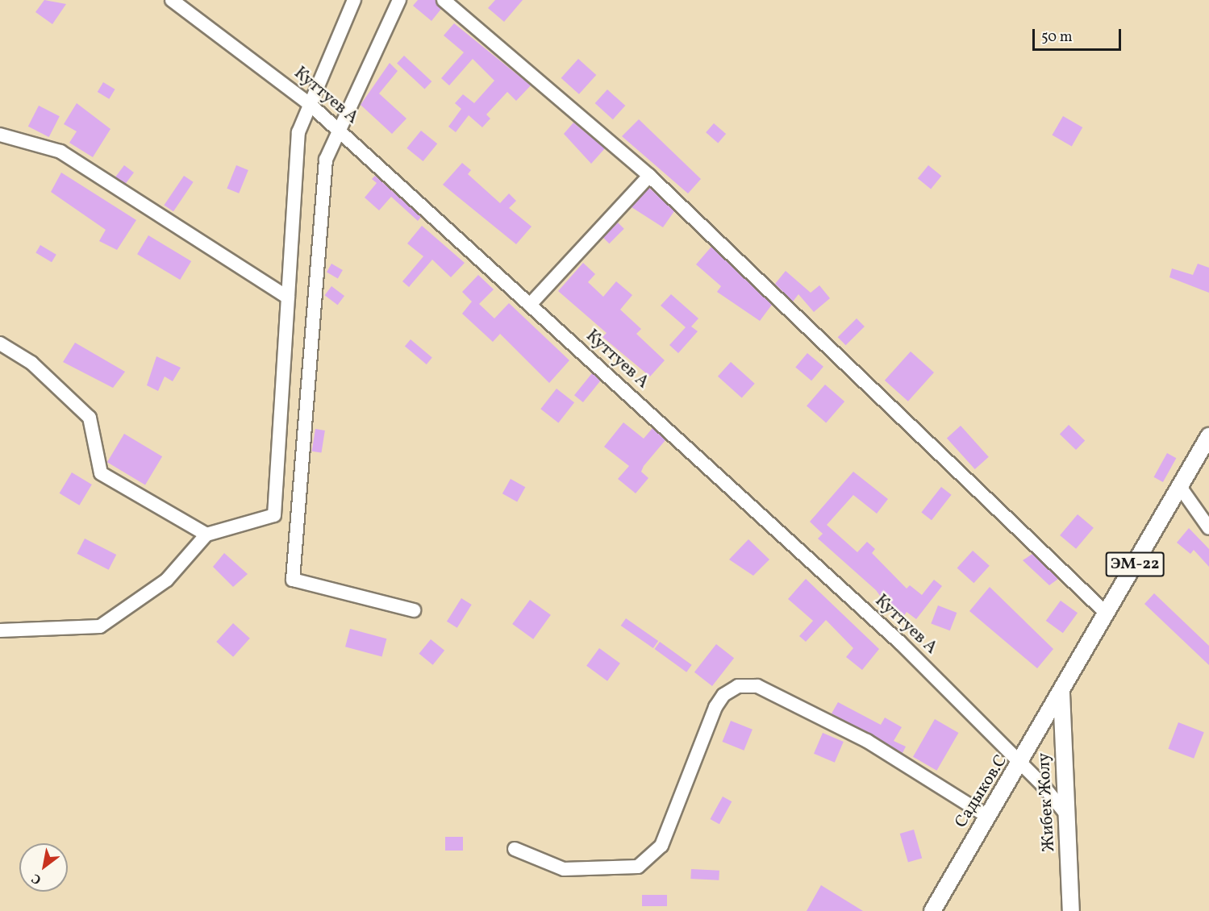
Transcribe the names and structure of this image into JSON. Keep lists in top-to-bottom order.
{
  "streets": {
    "main road": ["ЭМ-22", "Садыков.С", "Жибек Жолу"],
    "street": ["Куттуев А"]
  },
  "crossings": [
    ["Куттуев А", "Садыков.С"],
    ["Куттуев А", "Жибек Жолу"],
    ["ЭМ-22", "Садыков.С"],
    ["ЭМ-22", "Жибек Жолу"],
    ["Садыков.С", "Жибек Жолу"]
  ],
  "scale_bar": "50 m",
  "north": "bottom left"
}
